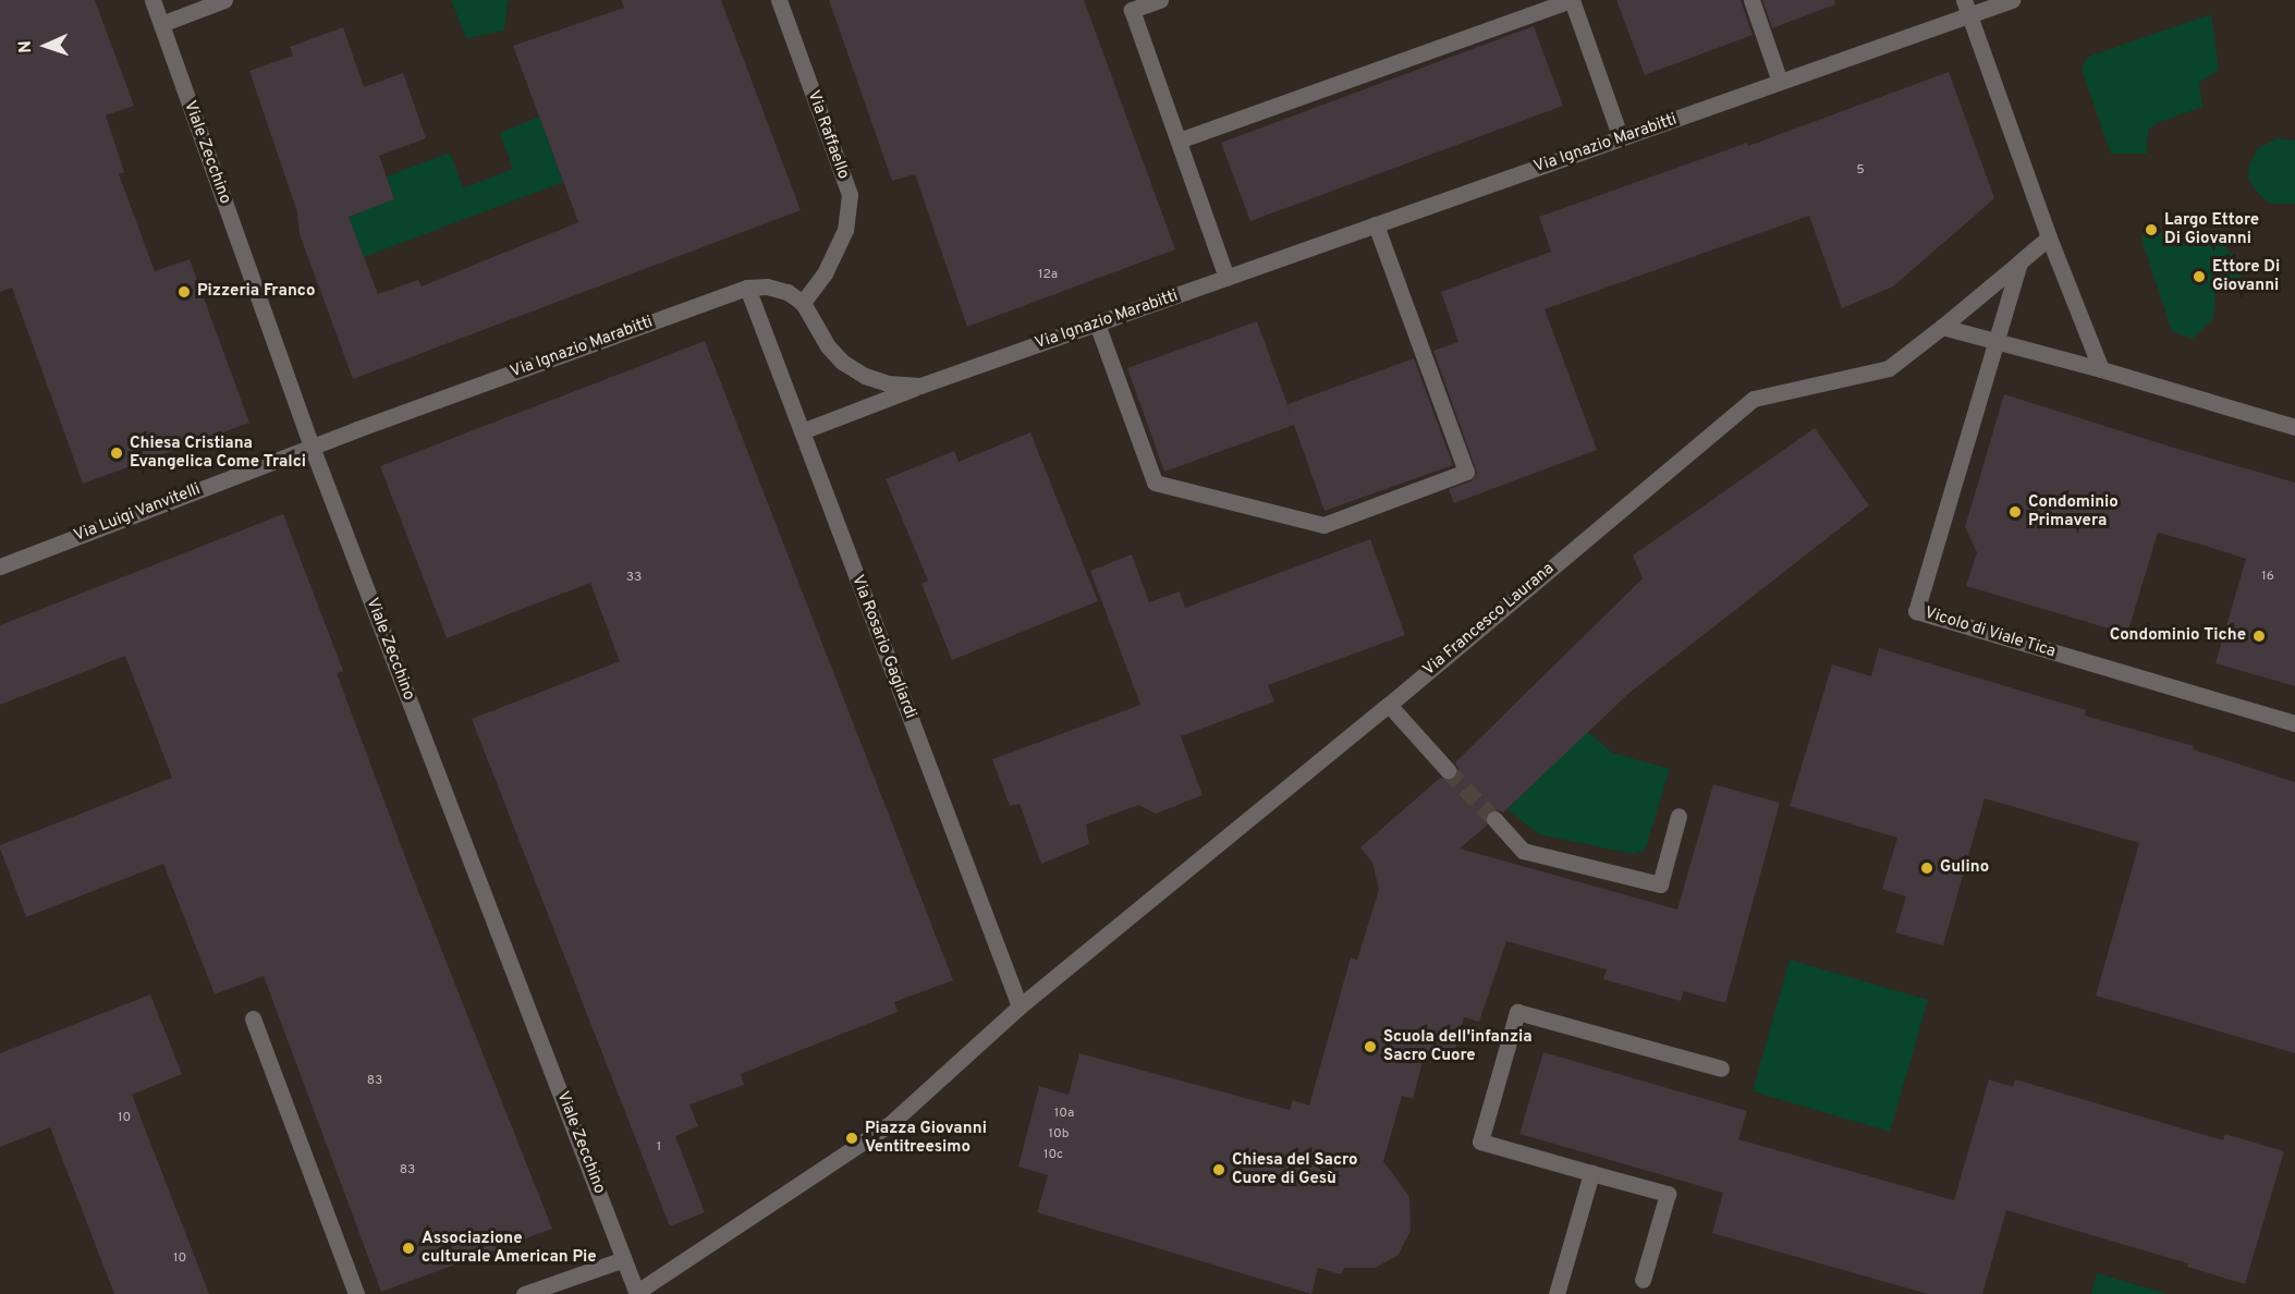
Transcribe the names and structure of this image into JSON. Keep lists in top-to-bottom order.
{
  "streets": {
    "street": [
      "Via Raffaello",
      "Via Ignazio Marabitti",
      "Viale Zecchino",
      "Via Luigi Vanvitelli",
      "Via Francesco Laurana",
      "Vicolo di Viale Tica",
      "Via Rosario Gagliardi"
    ]
  },
  "crossings": [
    ["Via Raffaello", "Via Ignazio Marabitti"],
    ["Via Ignazio Marabitti", "Viale Zecchino"],
    ["Via Ignazio Marabitti", "Via Luigi Vanvitelli"],
    ["Via Ignazio Marabitti", "Via Rosario Gagliardi"],
    ["Viale Zecchino", "Via Luigi Vanvitelli"],
    ["Viale Zecchino", "Via Francesco Laurana"],
    ["Via Francesco Laurana", "Via Rosario Gagliardi"]
  ],
  "places": [
    "Largo Ettore Di Giovanni",
    "Ettore Di Giovanni",
    "Pizzeria Franco",
    "Chiesa Cristiana Evangelica Come Tralci",
    "Condominio Primavera",
    "Condominio Tiche",
    "Gulino",
    "Scuola dell'infanzia Sacro Cuore",
    "Piazza Giovanni Ventitreesimo",
    "Chiesa del Sacro Cuore di Gesù",
    "Associazione culturale American Pie"
  ],
  "house_numbers": [
    "5",
    "12a",
    "16",
    "33",
    "83",
    "10a",
    "10",
    "10b",
    "1",
    "10c",
    "83",
    "10"
  ],
  "north": "left"
}
